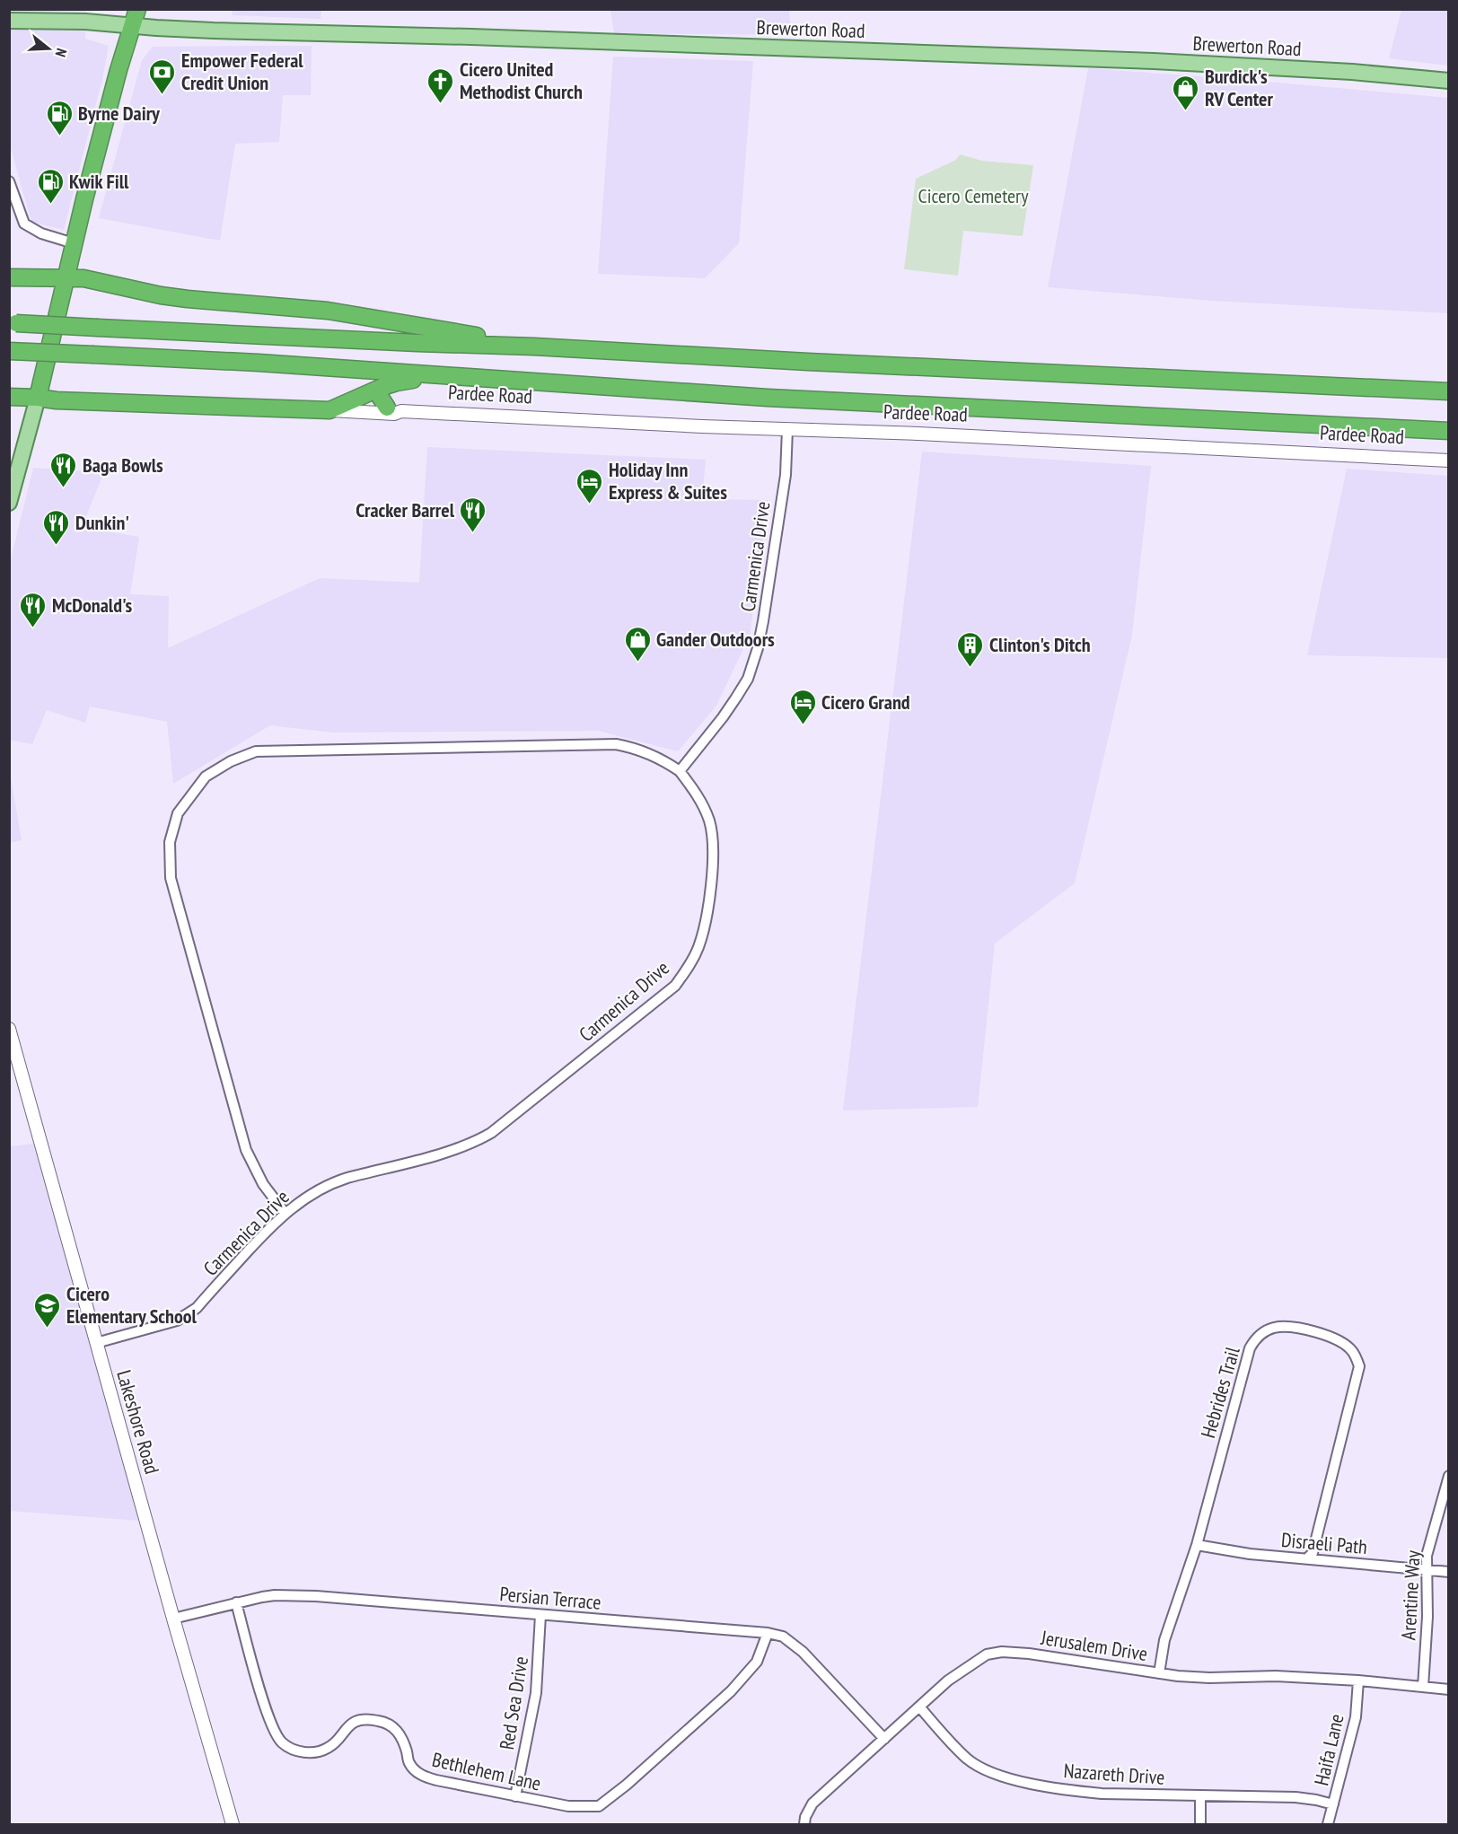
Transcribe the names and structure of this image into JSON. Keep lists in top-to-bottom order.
{
  "streets": {
    "highway": ["Pardee Road"],
    "main road": ["Brewerton Road"],
    "street": [
      "Carmenica Drive",
      "Hebrides Trail",
      "Lakeshore Road",
      "Disraeli Path",
      "Arentine Way",
      "Persian Terrace",
      "Jerusalem Drive",
      "Red Sea Drive",
      "Haifa Lane",
      "Bethlehem Lane",
      "Nazareth Drive"
    ]
  },
  "crossings": [
    ["Pardee Road", "Carmenica Drive"],
    ["Carmenica Drive", "Lakeshore Road"],
    ["Hebrides Trail", "Disraeli Path"],
    ["Hebrides Trail", "Jerusalem Drive"],
    ["Lakeshore Road", "Persian Terrace"],
    ["Disraeli Path", "Arentine Way"],
    ["Arentine Way", "Jerusalem Drive"],
    ["Persian Terrace", "Jerusalem Drive"],
    ["Persian Terrace", "Red Sea Drive"],
    ["Persian Terrace", "Bethlehem Lane"],
    ["Jerusalem Drive", "Haifa Lane"],
    ["Jerusalem Drive", "Nazareth Drive"],
    ["Red Sea Drive", "Bethlehem Lane"],
    ["Haifa Lane", "Nazareth Drive"]
  ],
  "parks": ["Cicero Cemetery"],
  "places": {
    "bank": ["Empower Federal Credit Union"],
    "church": ["Cicero United Methodist Church"],
    "shop": ["Burdick's RV Center", "Gander Outdoors"],
    "fuel station": ["Byrne Dairy", "Kwik Fill"],
    "restaurant": [
      "Baga Bowls",
      "Cracker Barrel",
      "Dunkin'",
      "McDonald's"
    ],
    "hotel": ["Holiday Inn Express & Suites", "Cicero Grand"],
    "building": ["Clinton's Ditch"],
    "school or university": ["Cicero Elementary School"]
  },
  "north": "right"
}
